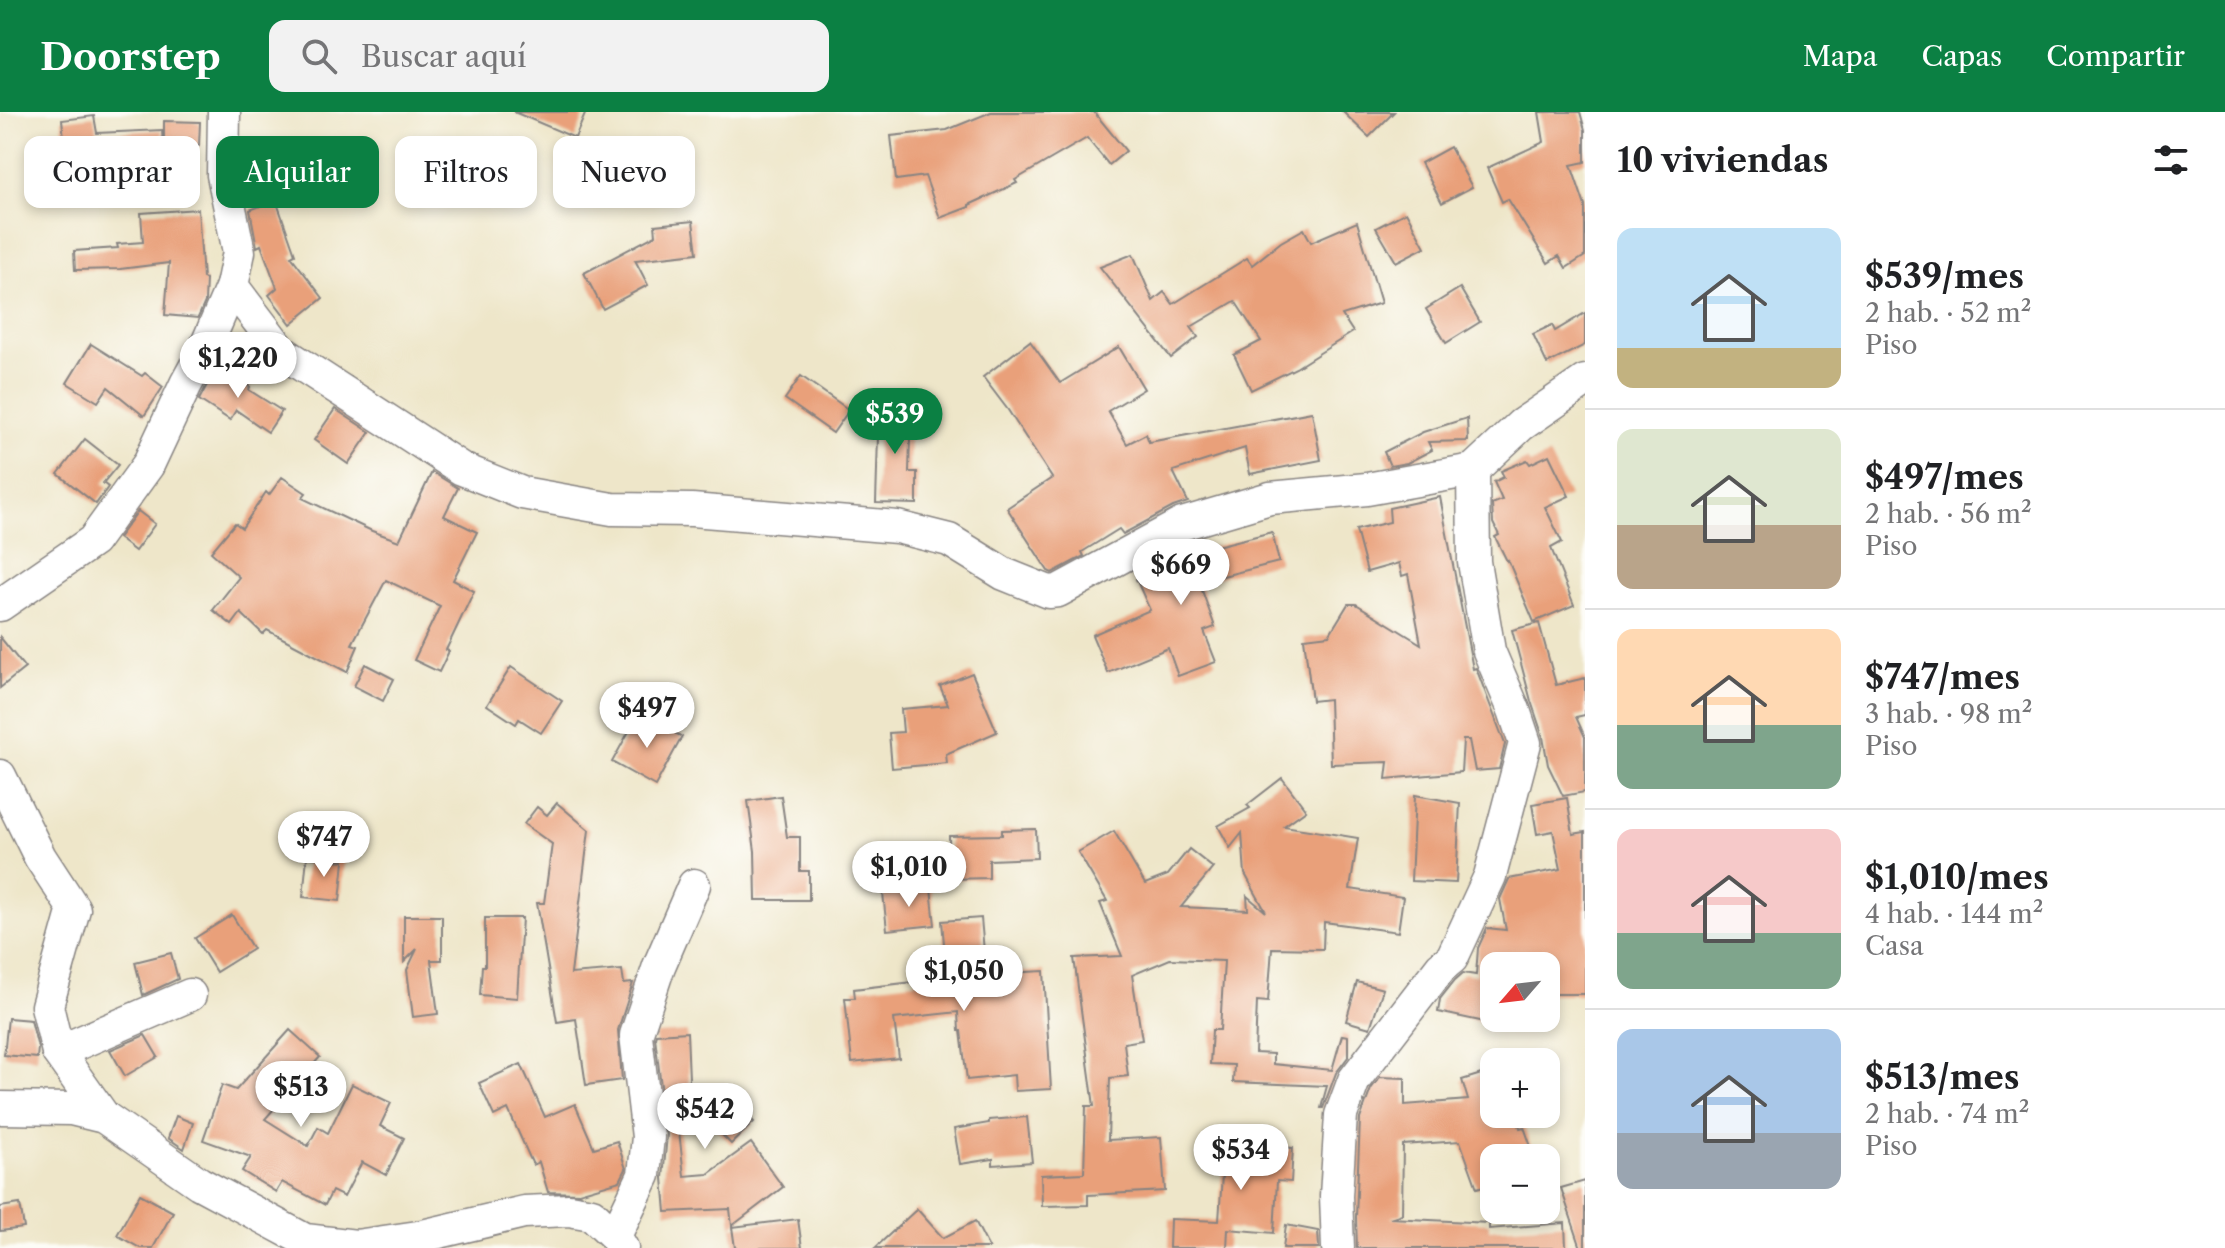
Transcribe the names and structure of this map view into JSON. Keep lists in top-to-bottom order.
{
  "north": "bottom left",
  "page": {
    "header": "Doorstep",
    "search": "Buscar aquí",
    "nav": ["Mapa", "Capas", "Compartir"],
    "heading": "10 viviendas",
    "chip": [
      "Comprar",
      "Alquilar",
      "Filtros",
      "Nuevo"
    ],
    "list": [
      {
        "name": "$539/mes",
        "note": "2 hab. · 52 m² · Piso"
      },
      {
        "name": "$497/mes",
        "note": "2 hab. · 56 m² · Piso"
      },
      {
        "name": "$747/mes",
        "note": "3 hab. · 98 m² · Piso"
      },
      {
        "name": "$1,010/mes",
        "note": "4 hab. · 144 m² · Casa"
      },
      {
        "name": "$513/mes",
        "note": "2 hab. · 74 m² · Piso"
      }
    ],
    "price": [
      "$1,220",
      "$539",
      "$669",
      "$497",
      "$747",
      "$1,010",
      "$1,050",
      "$513",
      "$542",
      "$534"
    ],
    "map_buttons": ["+", "−"]
  }
}
